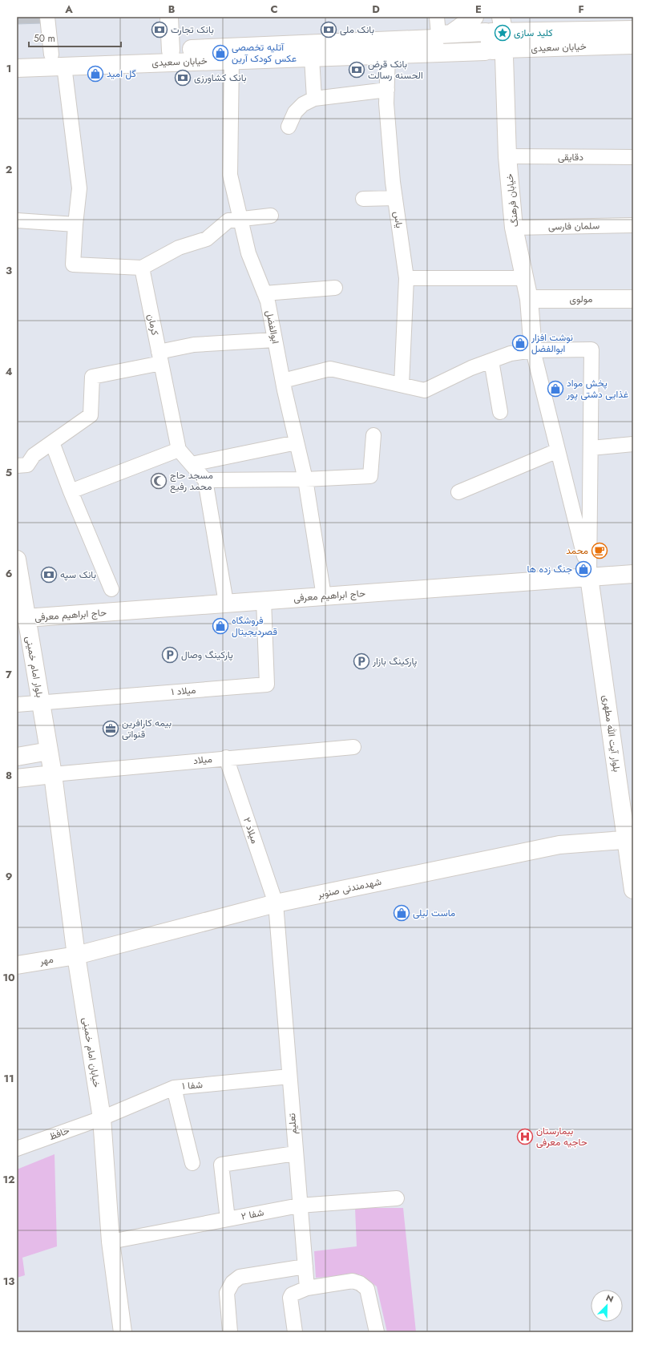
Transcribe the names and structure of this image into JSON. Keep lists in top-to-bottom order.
{
  "streets": {
    "main road": [
      "خیابان سعیدی",
      "خیابان فرهنگ",
      "مولوی",
      "حاج ابراهیم معرفی",
      "بلوار امام خمینی",
      "بلوار آیت الله مطهری",
      "شهدمندنی صنوبر",
      "مهر",
      "خیابان امام خمینی"
    ],
    "street": [
      "دقایقی",
      "یاس",
      "سلمان فارسی",
      "کرمان",
      "ابوالفضل",
      "میلاد ۱",
      "میلاد",
      "میلاد ۲",
      "شفا ۱",
      "تعلیم",
      "حافظ",
      "شفا ۲"
    ]
  },
  "crossings": [
    ["خیابان سعیدی", "خیابان فرهنگ"],
    ["خیابان سعیدی", "یاس"],
    ["خیابان سعیدی", "ابوالفضل"],
    ["دقایقی", "خیابان فرهنگ"],
    ["خیابان فرهنگ", "سلمان فارسی"],
    ["خیابان فرهنگ", "مولوی"],
    ["ابوالفضل", "حاج ابراهیم معرفی"],
    ["حاج ابراهیم معرفی", "بلوار امام خمینی"],
    ["حاج ابراهیم معرفی", "میلاد ۱"],
    ["حاج ابراهیم معرفی", "بلوار آیت الله مطهری"],
    ["بلوار امام خمینی", "میلاد ۱"],
    ["بلوار امام خمینی", "میلاد"],
    ["بلوار امام خمینی", "خیابان امام خمینی"],
    ["بلوار آیت الله مطهری", "شهدمندنی صنوبر"],
    ["میلاد", "میلاد ۲"],
    ["میلاد", "خیابان امام خمینی"],
    ["میلاد ۲", "شهدمندنی صنوبر"],
    ["میلاد ۲", "تعلیم"],
    ["شهدمندنی صنوبر", "مهر"],
    ["شهدمندنی صنوبر", "خیابان امام خمینی"],
    ["شهدمندنی صنوبر", "تعلیم"],
    ["مهر", "خیابان امام خمینی"],
    ["خیابان امام خمینی", "شفا ۱"],
    ["خیابان امام خمینی", "حافظ"],
    ["خیابان امام خمینی", "شفا ۲"],
    ["شفا ۱", "تعلیم"],
    ["شفا ۱", "حافظ"],
    ["تعلیم", "شفا ۲"]
  ],
  "places": {
    "bank": [
      "بانک تجارت",
      "بانک ملی",
      "بانک قرض الحسنه رسالت",
      "بانک کشاورزی",
      "بانک سپه"
    ],
    "place": ["کلید سازی"],
    "shop": [
      "آتلیه تخصصی عکس کودک آرین",
      "گل امید",
      "نوشت افزار ابوالفضل",
      "پخش مواد غذایی دشتی پور",
      "جنگ زده ها",
      "فروشگاه قصردیجیتال",
      "ماست لیلی"
    ],
    "mosque": ["مسجد حاج محمد رفیع"],
    "cafe": ["محمد"],
    "parking": ["پارکینگ وصال", "پارکینگ بازار"],
    "office": ["بیمه کارافرین قنواتی"],
    "hospital": ["بیمارستان حاجیه معرفی"]
  },
  "scale_bar": "50 m",
  "north": "top right",
  "grid": {
    "columns": [
      "A",
      "B",
      "C",
      "D",
      "E",
      "F"
    ],
    "rows": [
      "1",
      "2",
      "3",
      "4",
      "5",
      "6",
      "7",
      "8",
      "9",
      "10",
      "11",
      "12",
      "13"
    ]
  }
}
